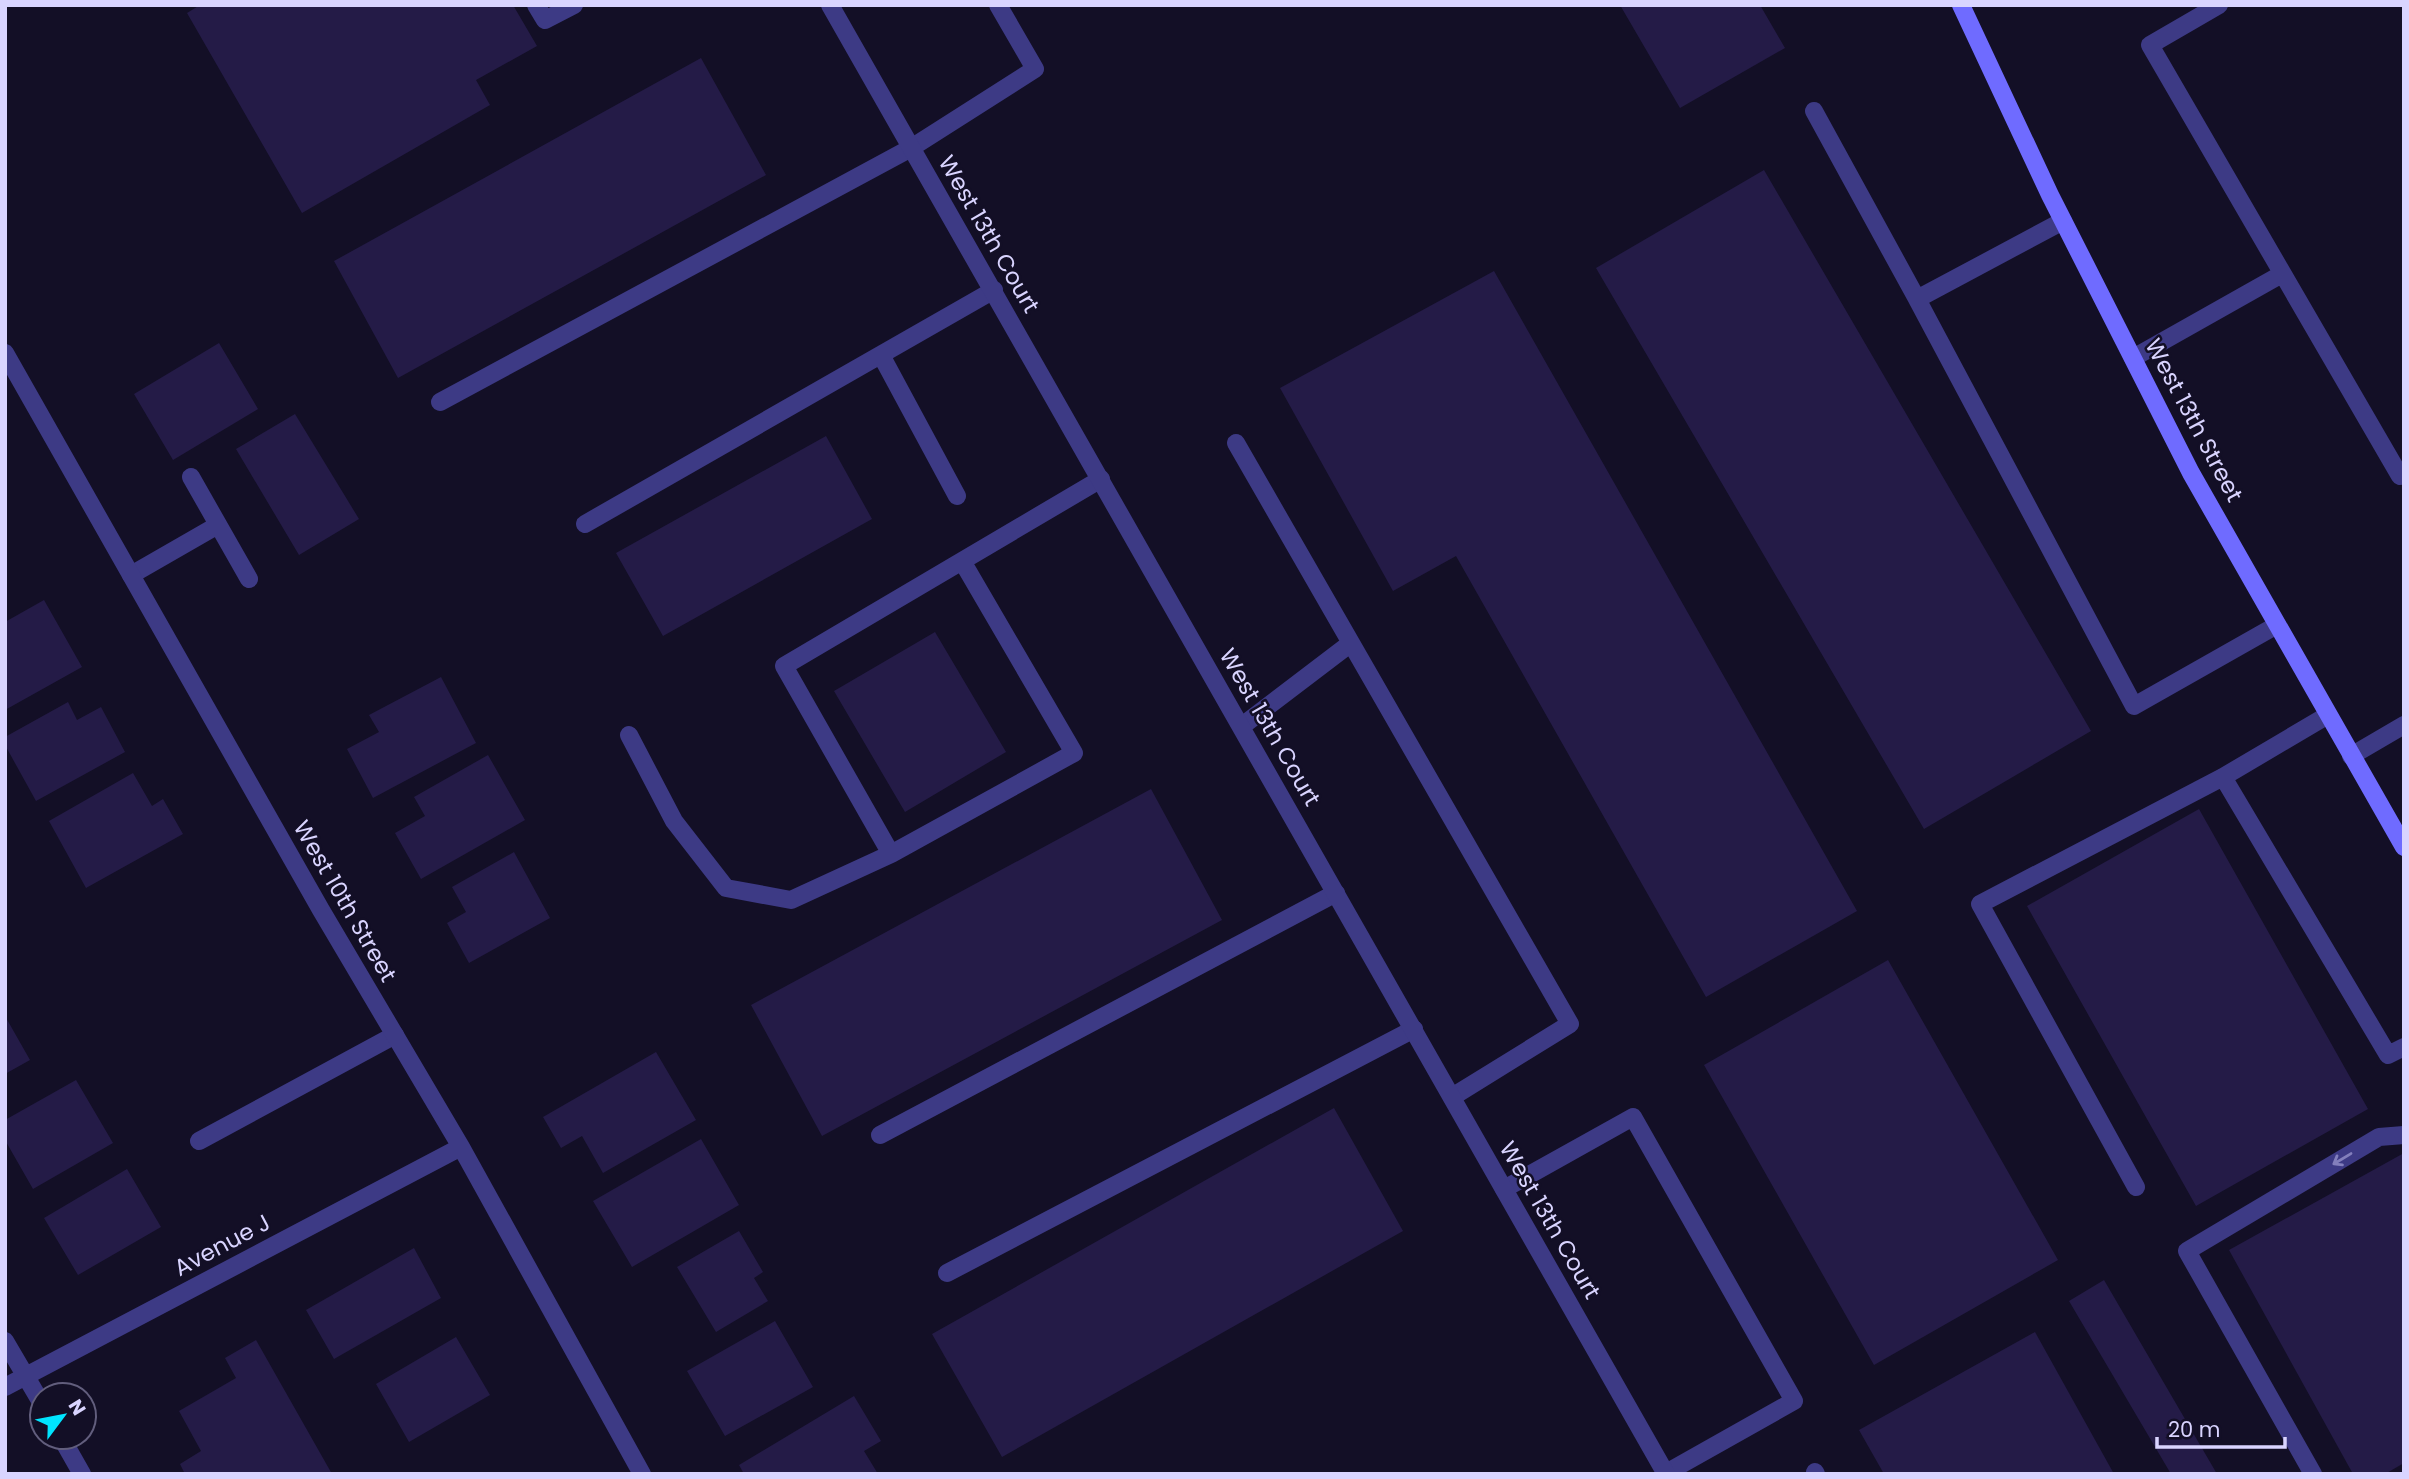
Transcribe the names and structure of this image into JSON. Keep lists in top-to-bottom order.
{
  "streets": {
    "street": [
      "West 13th Court",
      "West 13th Street",
      "West 10th Street",
      "Avenue J"
    ]
  },
  "crossings": [
    ["West 10th Street", "Avenue J"]
  ],
  "scale_bar": "20 m",
  "north": "top right"
}
